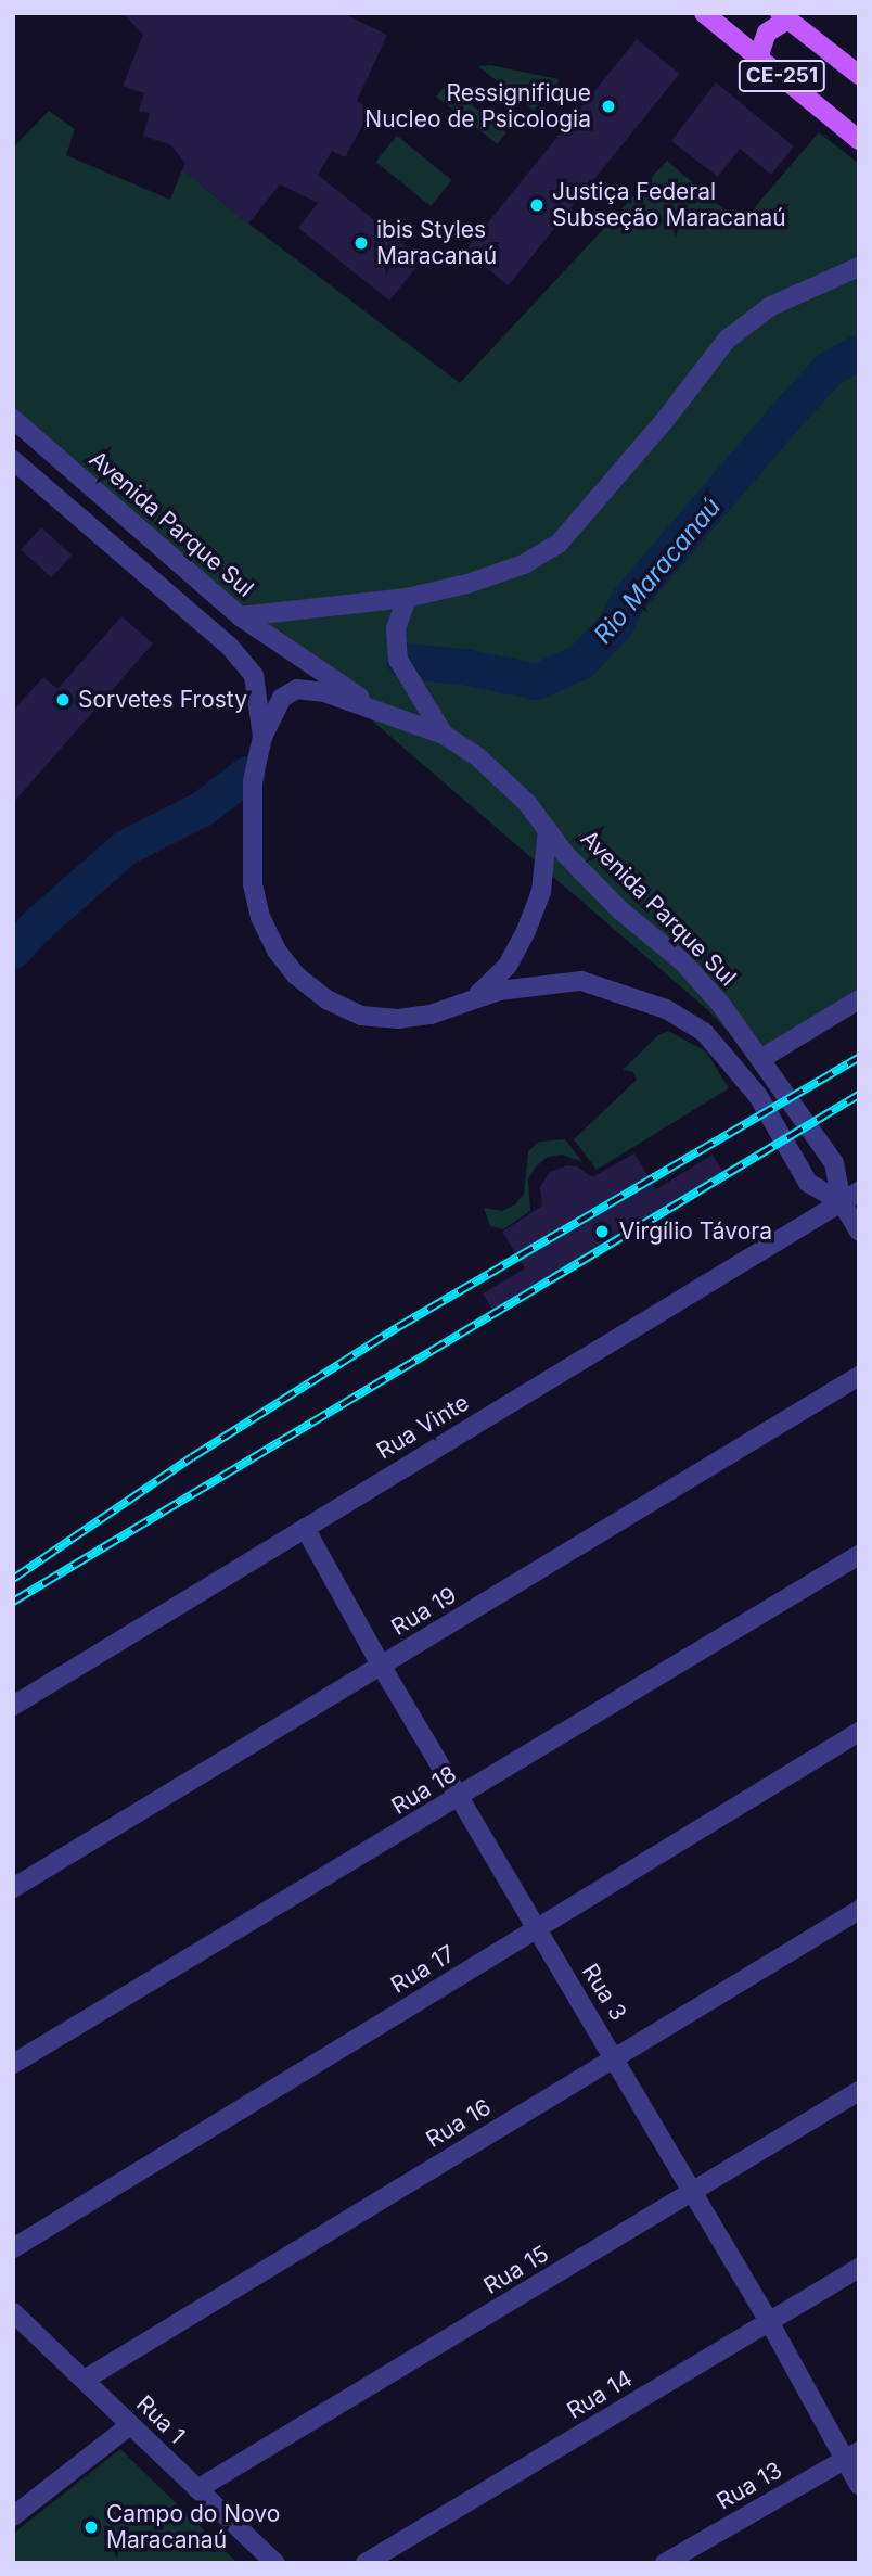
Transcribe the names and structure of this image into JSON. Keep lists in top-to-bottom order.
{
  "streets": {
    "main road": ["CE-251"],
    "street": [
      "Avenida Parque Sul",
      "Rua Vinte",
      "Rua 19",
      "Rua 18",
      "Rua 17",
      "Rua 3",
      "Rua 16",
      "Rua 15",
      "Rua 14",
      "Rua 1",
      "Rua 13"
    ]
  },
  "crossings": [
    ["Avenida Parque Sul", "Rua Vinte"],
    ["Rua Vinte", "Rua 3"],
    ["Rua 19", "Rua 3"],
    ["Rua 18", "Rua 3"],
    ["Rua 17", "Rua 3"],
    ["Rua 3", "Rua 16"],
    ["Rua 3", "Rua 15"],
    ["Rua 3", "Rua 14"],
    ["Rua 3", "Rua 13"],
    ["Rua 16", "Rua 1"],
    ["Rua 15", "Rua 1"]
  ],
  "water": ["Rio Maracanaú"],
  "places": [
    "Ressignifique Nucleo de Psicologia",
    "Justiça Federal Subseção Maracanaú",
    "ibis Styles Maracanaú",
    "Sorvetes Frosty",
    "Virgílio Távora",
    "Campo do Novo Maracanaú"
  ]
}
